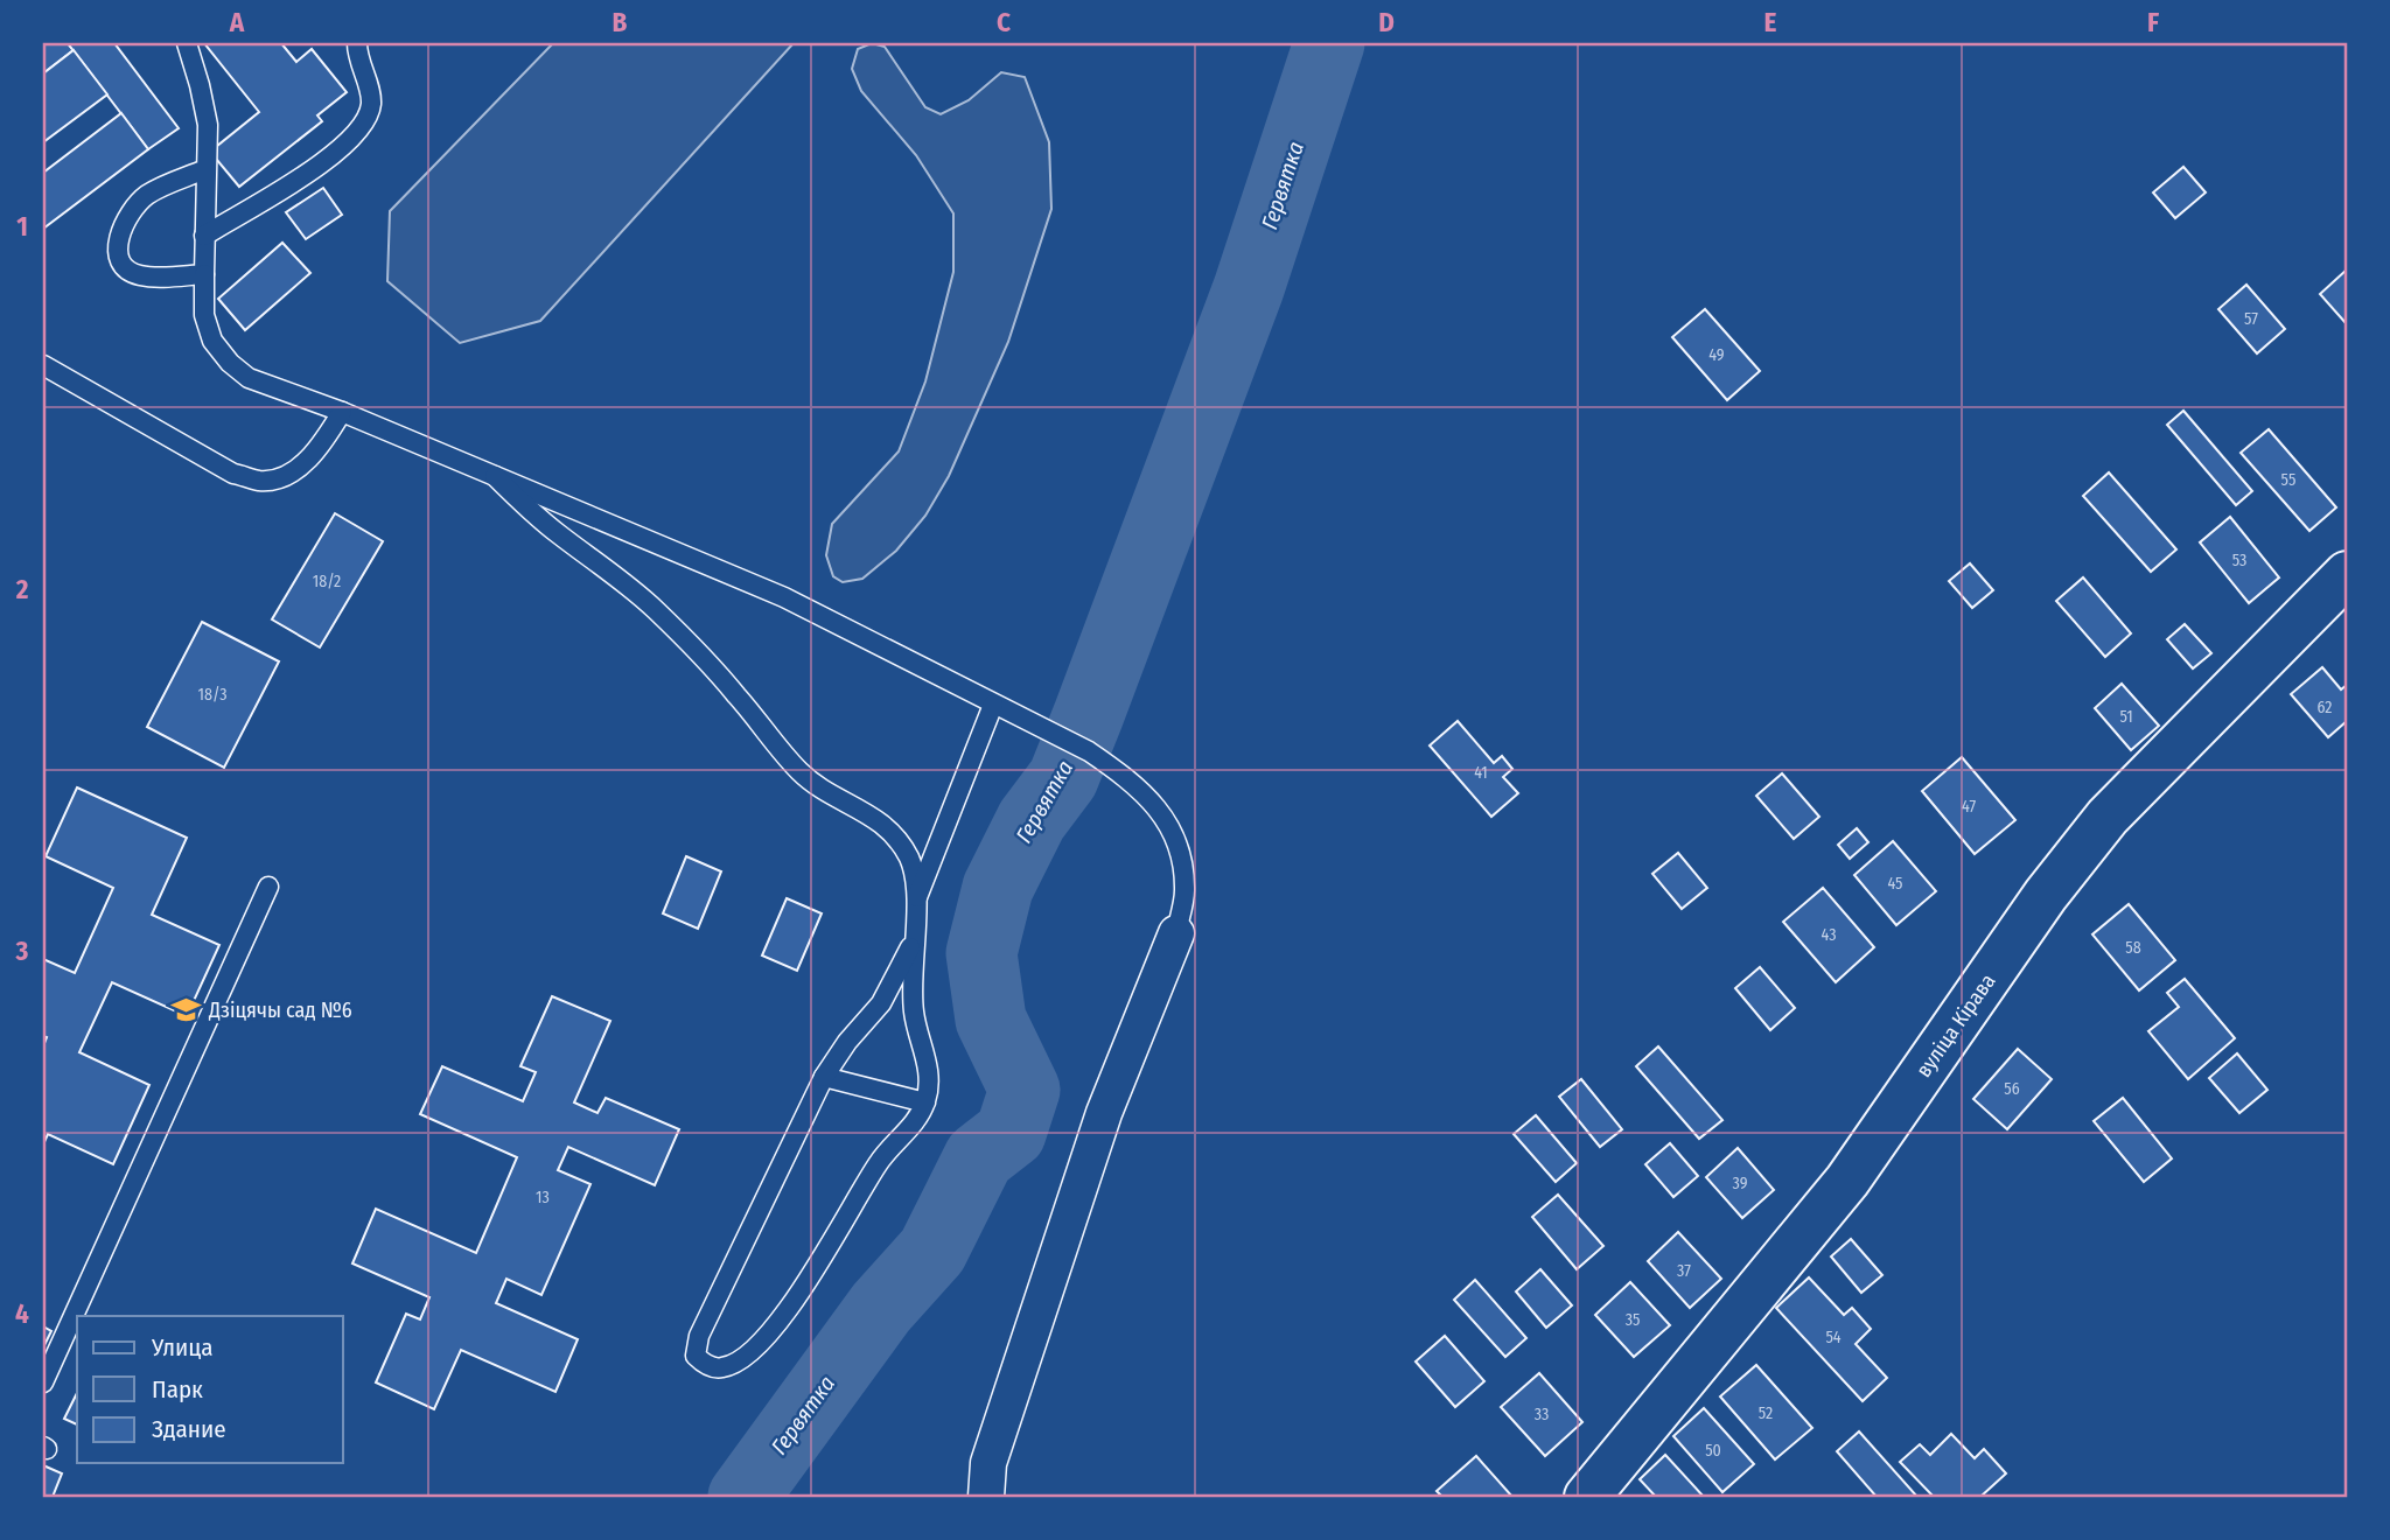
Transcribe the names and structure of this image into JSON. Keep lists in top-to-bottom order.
{
  "streets": {
    "street": ["вуліца Кірава"]
  },
  "water": ["Гервятка"],
  "places": {
    "school or university": ["Дзіцячы сад №6"]
  },
  "house_numbers": [
    "57",
    "49",
    "55",
    "53",
    "18/2",
    "18/3",
    "62",
    "51",
    "41",
    "47",
    "45",
    "43",
    "58",
    "56",
    "39",
    "13",
    "37",
    "35",
    "54",
    "52",
    "33",
    "50"
  ],
  "legend": ["Улица", "Парк", "Здание"],
  "grid": {
    "columns": [
      "A",
      "B",
      "C",
      "D",
      "E",
      "F"
    ],
    "rows": [
      "1",
      "2",
      "3",
      "4"
    ]
  }
}
